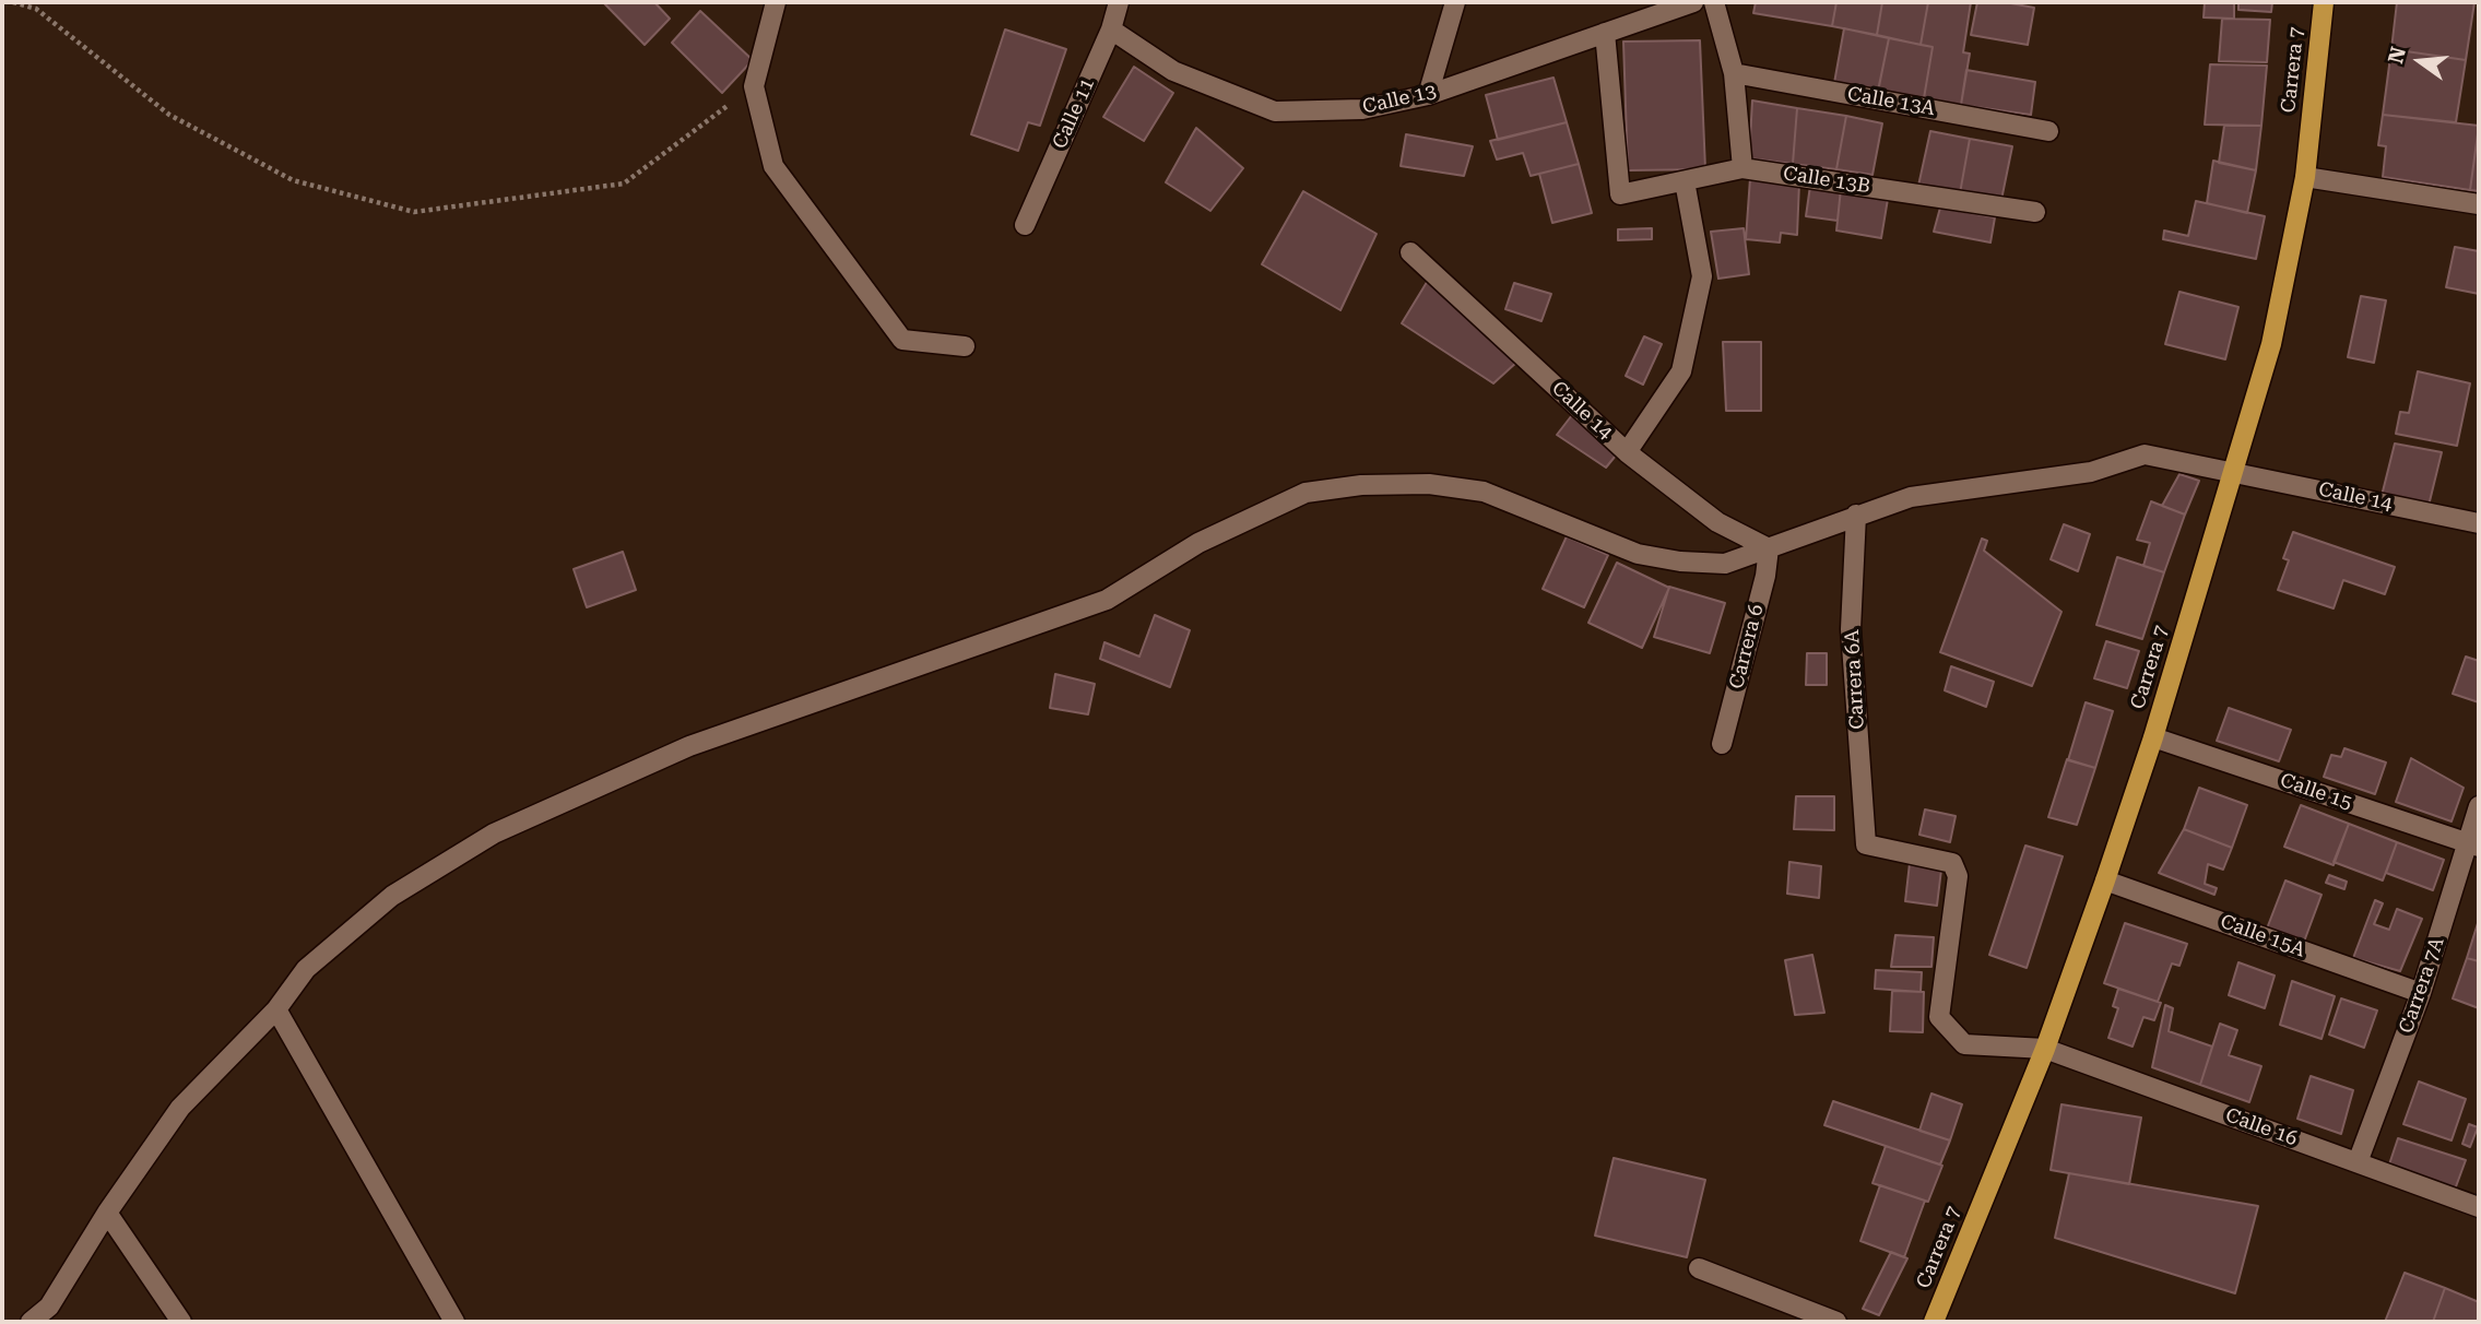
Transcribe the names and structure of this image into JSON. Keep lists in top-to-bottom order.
{
  "streets": {
    "main road": ["Carrera 7"],
    "street": [
      "Calle 13",
      "Calle 13A",
      "Calle 11",
      "Calle 13B",
      "Calle 14",
      "Carrera 6",
      "Carrera 6A",
      "Calle 15",
      "Calle 15A",
      "Carrera 7A",
      "Calle 16"
    ]
  },
  "crossings": [
    ["Carrera 7", "Calle 14"],
    ["Carrera 7", "Calle 15"],
    ["Carrera 7", "Calle 15A"],
    ["Carrera 7", "Calle 16"],
    ["Calle 13", "Calle 11"],
    ["Calle 13", "Calle 13B"],
    ["Calle 14", "Carrera 6"],
    ["Calle 14", "Carrera 6A"],
    ["Carrera 6A", "Calle 16"],
    ["Calle 15", "Carrera 7A"],
    ["Calle 15A", "Carrera 7A"],
    ["Carrera 7A", "Calle 16"]
  ],
  "north": "left"
}
